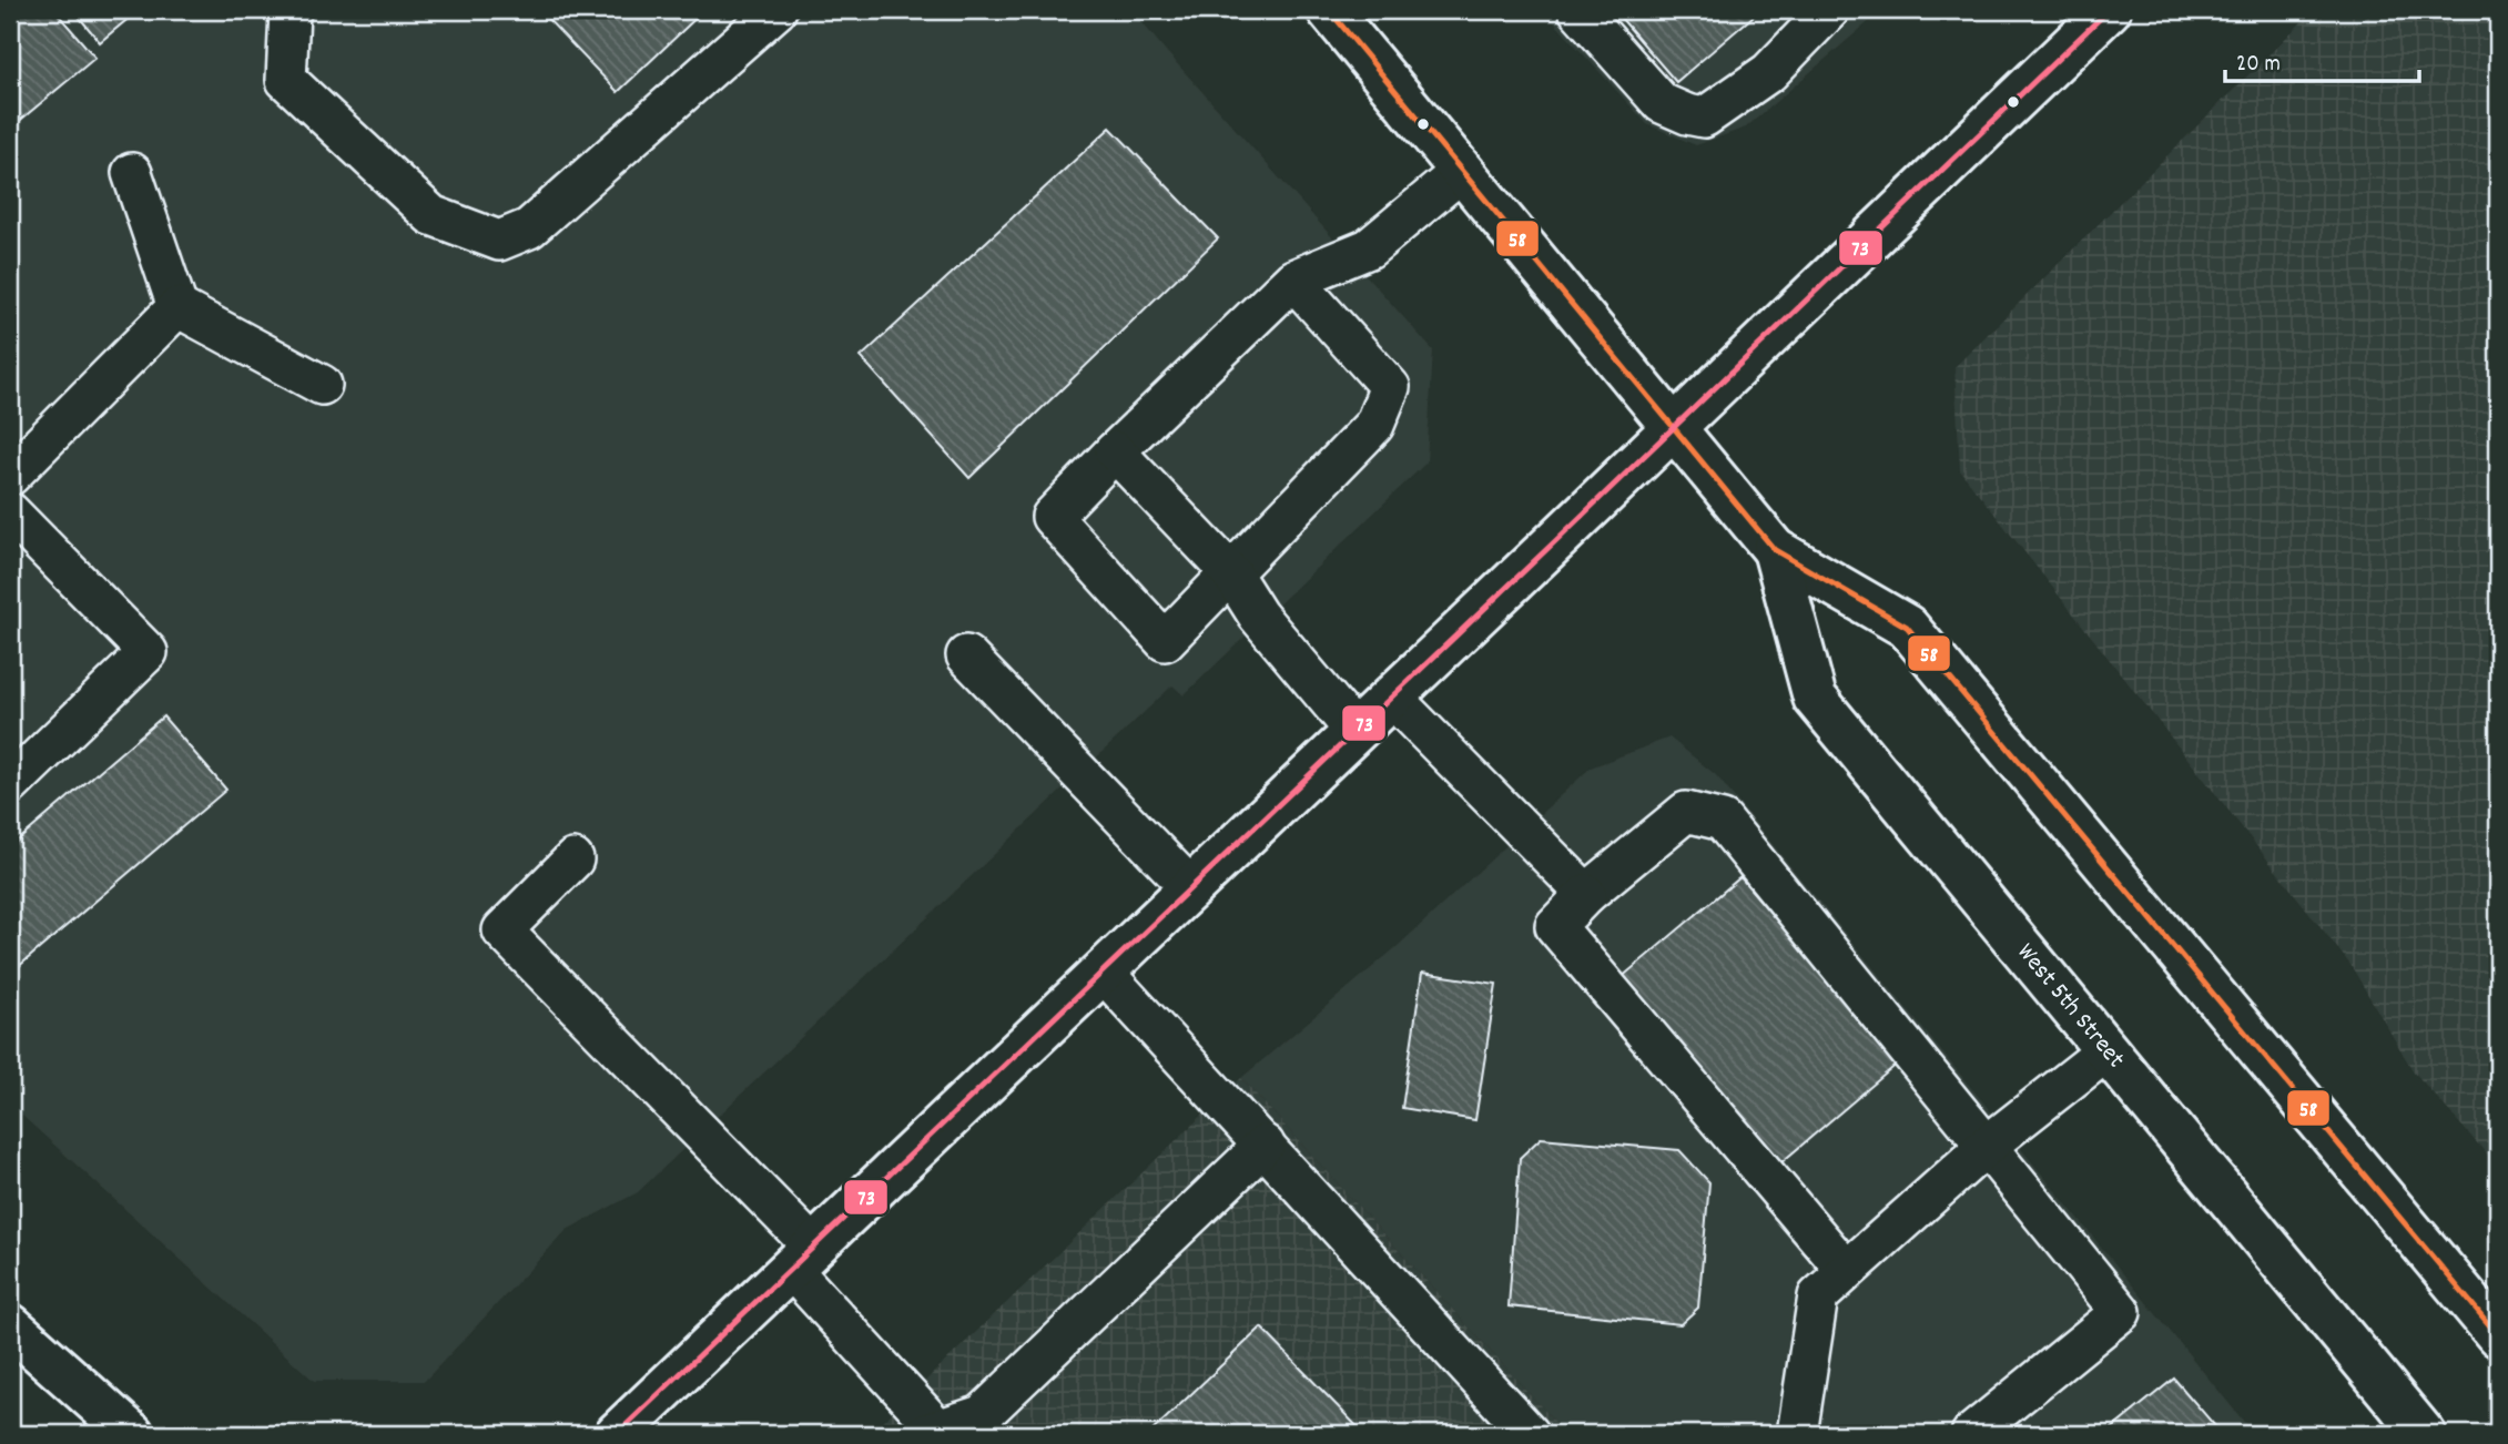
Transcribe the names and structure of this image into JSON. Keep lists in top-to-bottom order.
{
  "streets": {
    "main road": ["West 5th Street"]
  },
  "lines": ["transit line 58", "transit line 73"],
  "scale_bar": "20 m"
}
